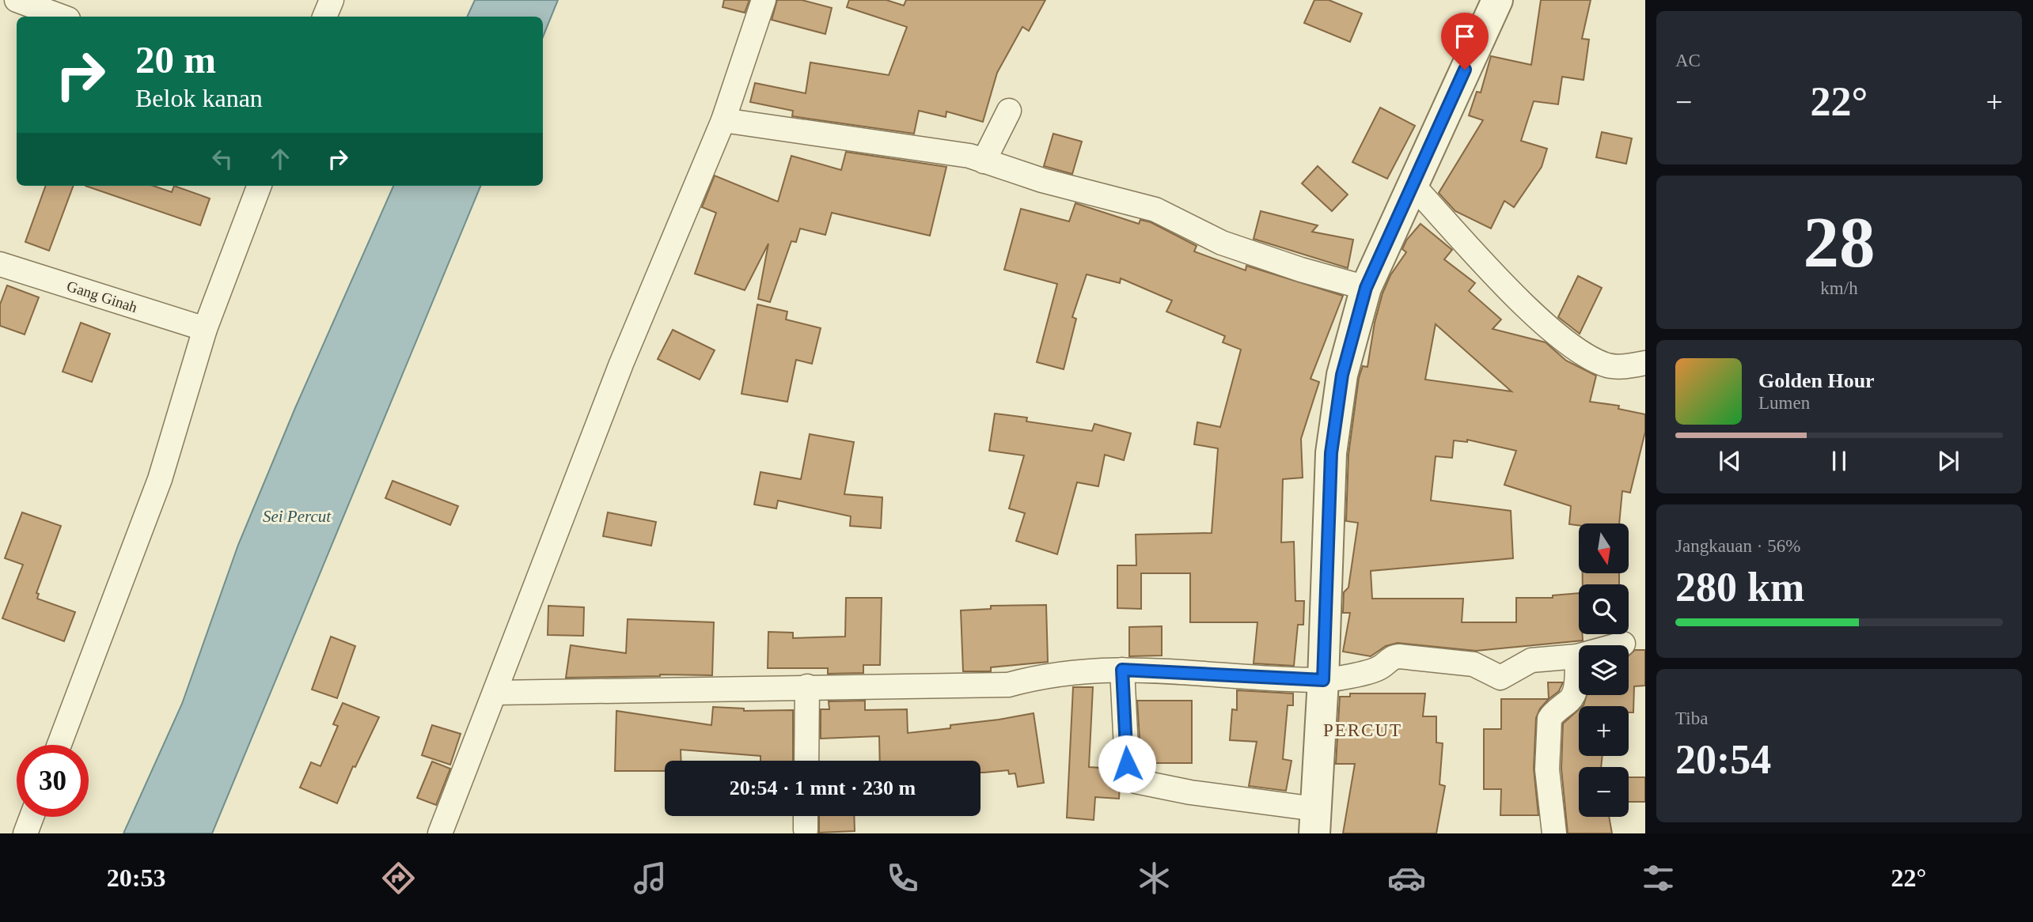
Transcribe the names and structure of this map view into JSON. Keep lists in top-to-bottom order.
{
  "streets": {
    "street": ["Gang Ginah"]
  },
  "districts": ["PERCUT"],
  "water": ["Sei Percut"],
  "north": "bottom",
  "page": {
    "tile": [
      "AC",
      ["28", "km/h"],
      ["Jangkauan · 56%", "280 km"],
      ["Tiba", "20:54"]
    ],
    "turn": ["20 m", "Belok kanan"],
    "heat": ["−", "22°", "+"],
    "song": ["Golden Hour", "Lumen"],
    "map_buttons": ["+", "−"],
    "limit": "30",
    "trip": "20:54 · 1 mnt · 230 m",
    "tabs": ["20:53", "22°"]
  }
}
